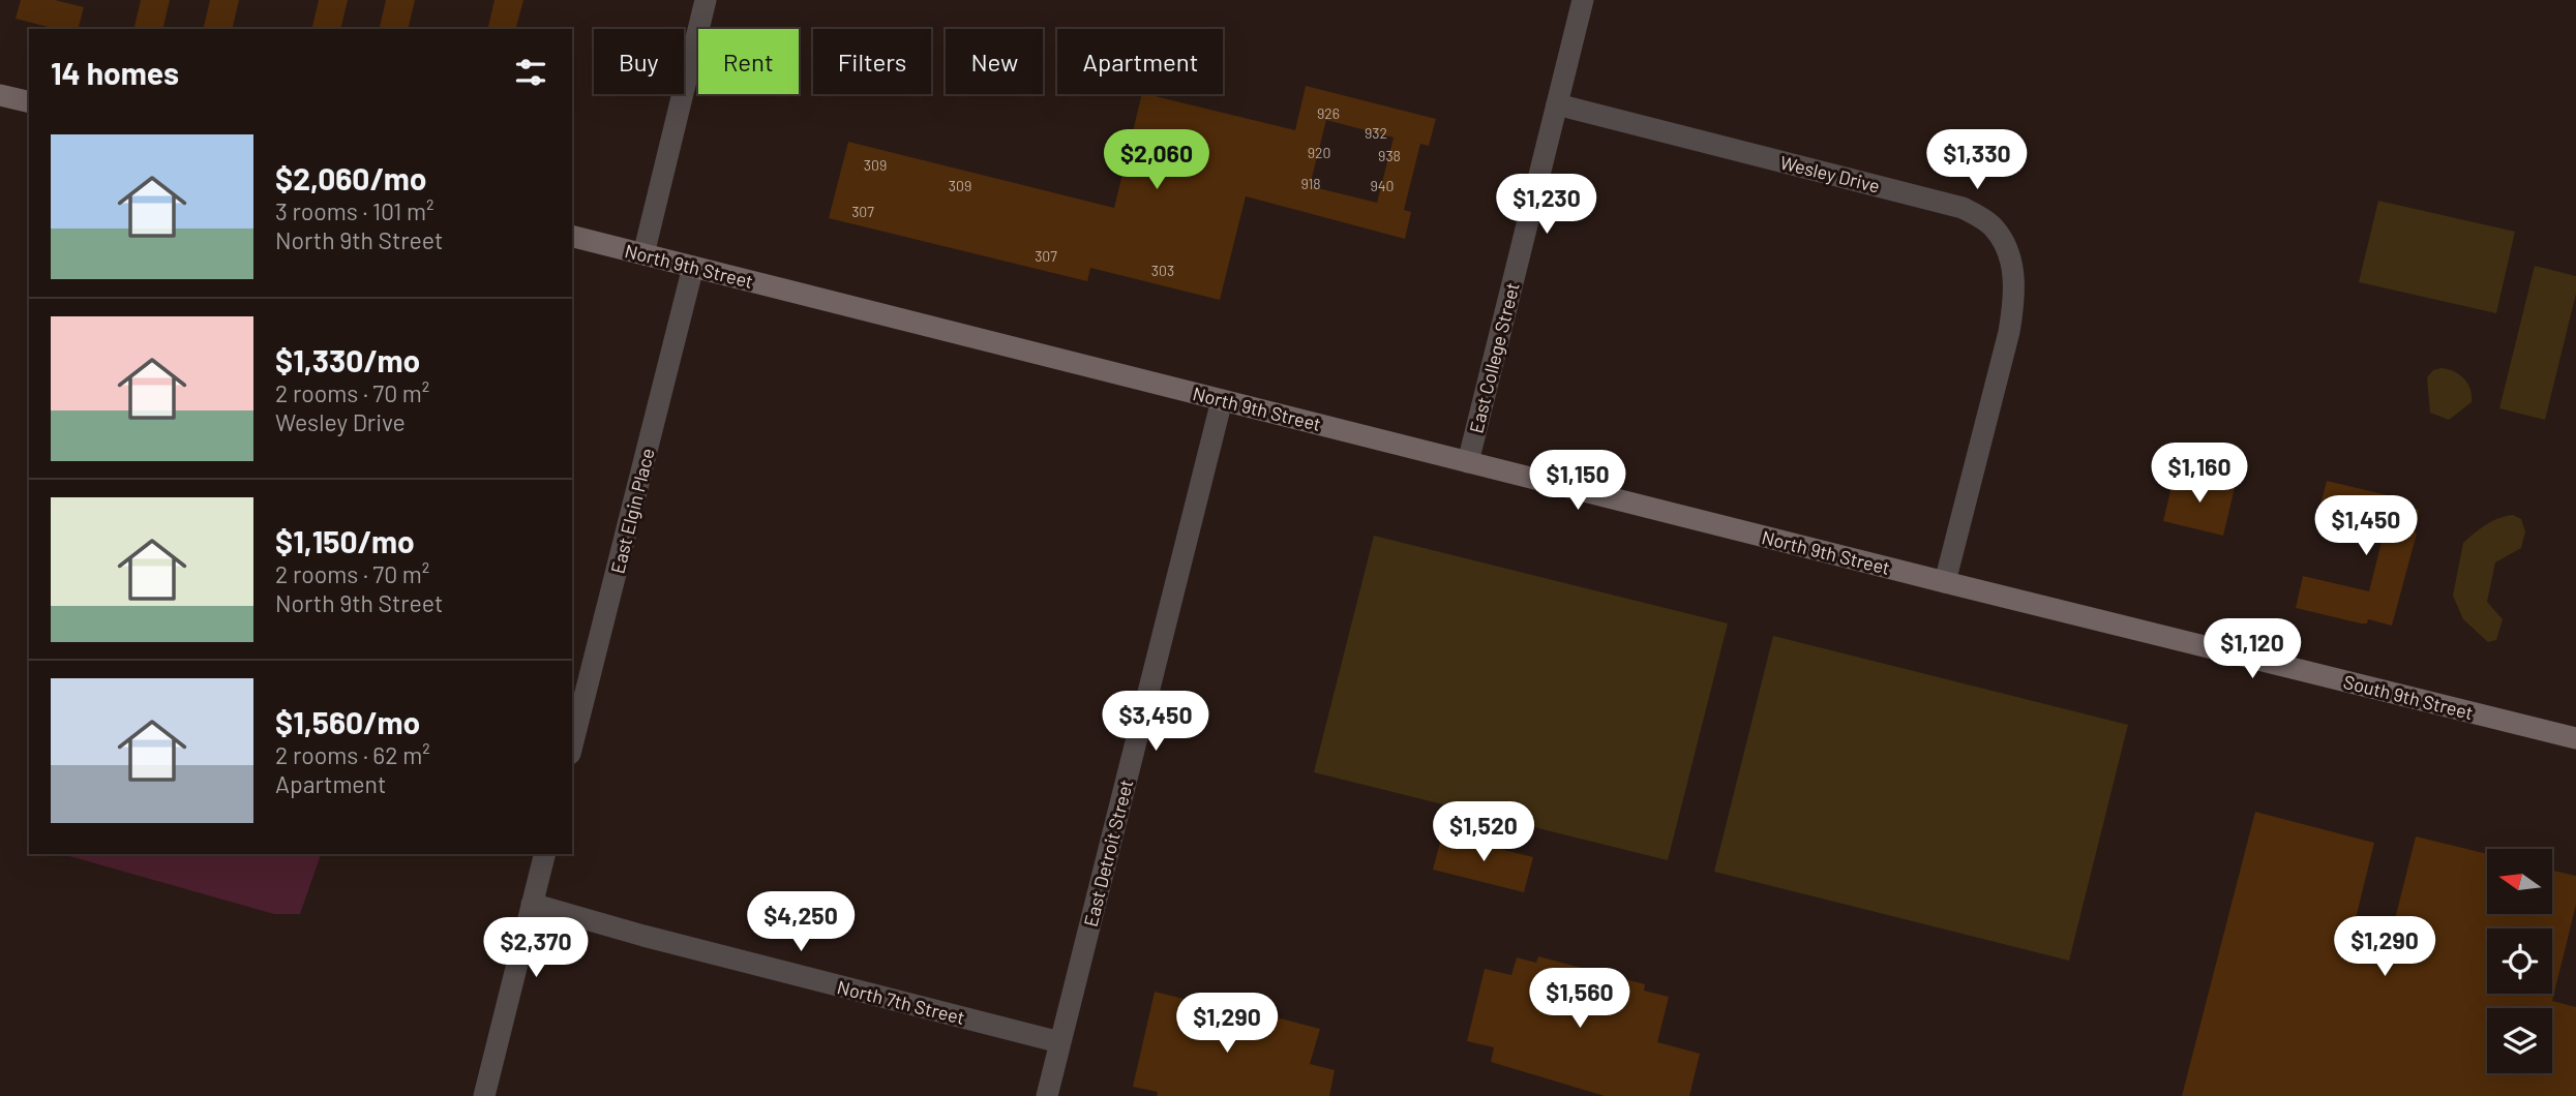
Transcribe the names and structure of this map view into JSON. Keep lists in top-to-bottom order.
{
  "streets": {
    "main road": ["North 9th Street", "South 9th Street"],
    "street": [
      "Wesley Drive",
      "East College Street",
      "East Elgin Place",
      "East Detroit Street",
      "North 7th Street"
    ]
  },
  "crossings": [
    ["Wesley Drive", "North 9th Street"],
    ["Wesley Drive", "East College Street"],
    ["Wesley Drive", "South 9th Street"],
    ["North 9th Street", "East College Street"],
    ["North 9th Street", "East Elgin Place"],
    ["North 9th Street", "South 9th Street"],
    ["North 9th Street", "East Detroit Street"],
    ["East Detroit Street", "North 7th Street"]
  ],
  "house_numbers": [
    "926",
    "932",
    "920",
    "938",
    "309",
    "918",
    "309",
    "940",
    "307",
    "307",
    "303"
  ],
  "north": "left",
  "page": {
    "chip": [
      "Buy",
      "Rent",
      "Filters",
      "New",
      "Apartment"
    ],
    "heading": "14 homes",
    "list": [
      {
        "name": "$2,060/mo",
        "note": "3 rooms · 101 m² · North 9th Street"
      },
      {
        "name": "$1,330/mo",
        "note": "2 rooms · 70 m² · Wesley Drive"
      },
      {
        "name": "$1,150/mo",
        "note": "2 rooms · 70 m² · North 9th Street"
      },
      {
        "name": "$1,560/mo",
        "note": "2 rooms · 62 m² · Apartment"
      }
    ],
    "price": [
      "$2,060",
      "$1,330",
      "$1,230",
      "$1,160",
      "$1,150",
      "$1,450",
      "$1,120",
      "$3,450",
      "$1,520",
      "$4,250",
      "$1,290",
      "$2,370",
      "$1,560",
      "$1,290"
    ]
  }
}
